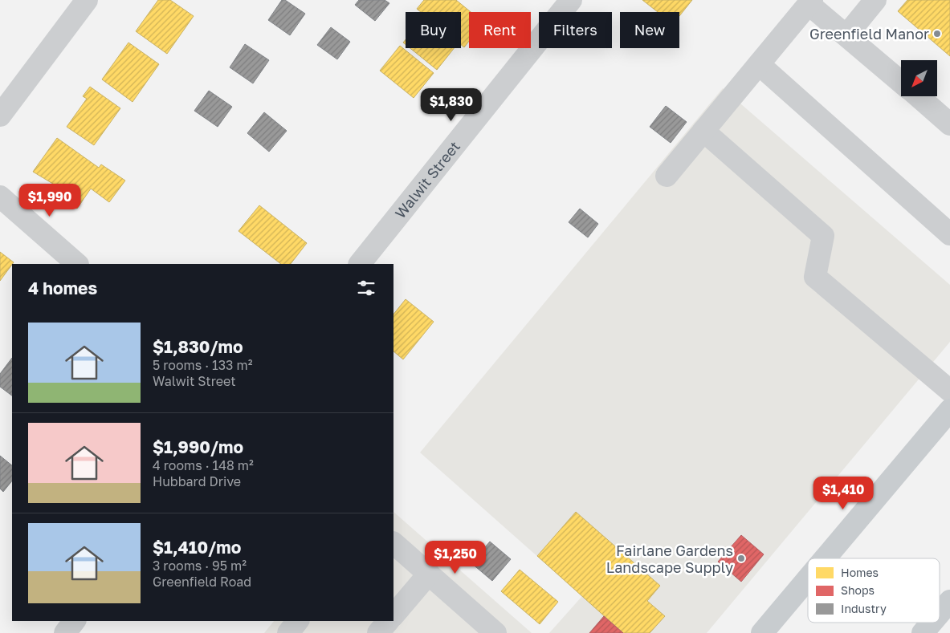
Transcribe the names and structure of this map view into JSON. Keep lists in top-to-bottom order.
{
  "streets": {
    "street": ["Walwit Street"]
  },
  "places": ["Greenfield Manor", "Fairlane Gardens Landscape Supply"],
  "legend": ["Homes", "Shops", "Industry"],
  "north": "bottom left",
  "page": {
    "chip": [
      "Buy",
      "Rent",
      "Filters",
      "New"
    ],
    "price": [
      "$1,830",
      "$1,990",
      "$1,410",
      "$1,250"
    ],
    "heading": "4 homes",
    "list": [
      {
        "name": "$1,830/mo",
        "note": "5 rooms · 133 m² · Walwit Street"
      },
      {
        "name": "$1,990/mo",
        "note": "4 rooms · 148 m² · Hubbard Drive"
      },
      {
        "name": "$1,410/mo",
        "note": "3 rooms · 95 m² · Greenfield Road"
      }
    ]
  }
}
